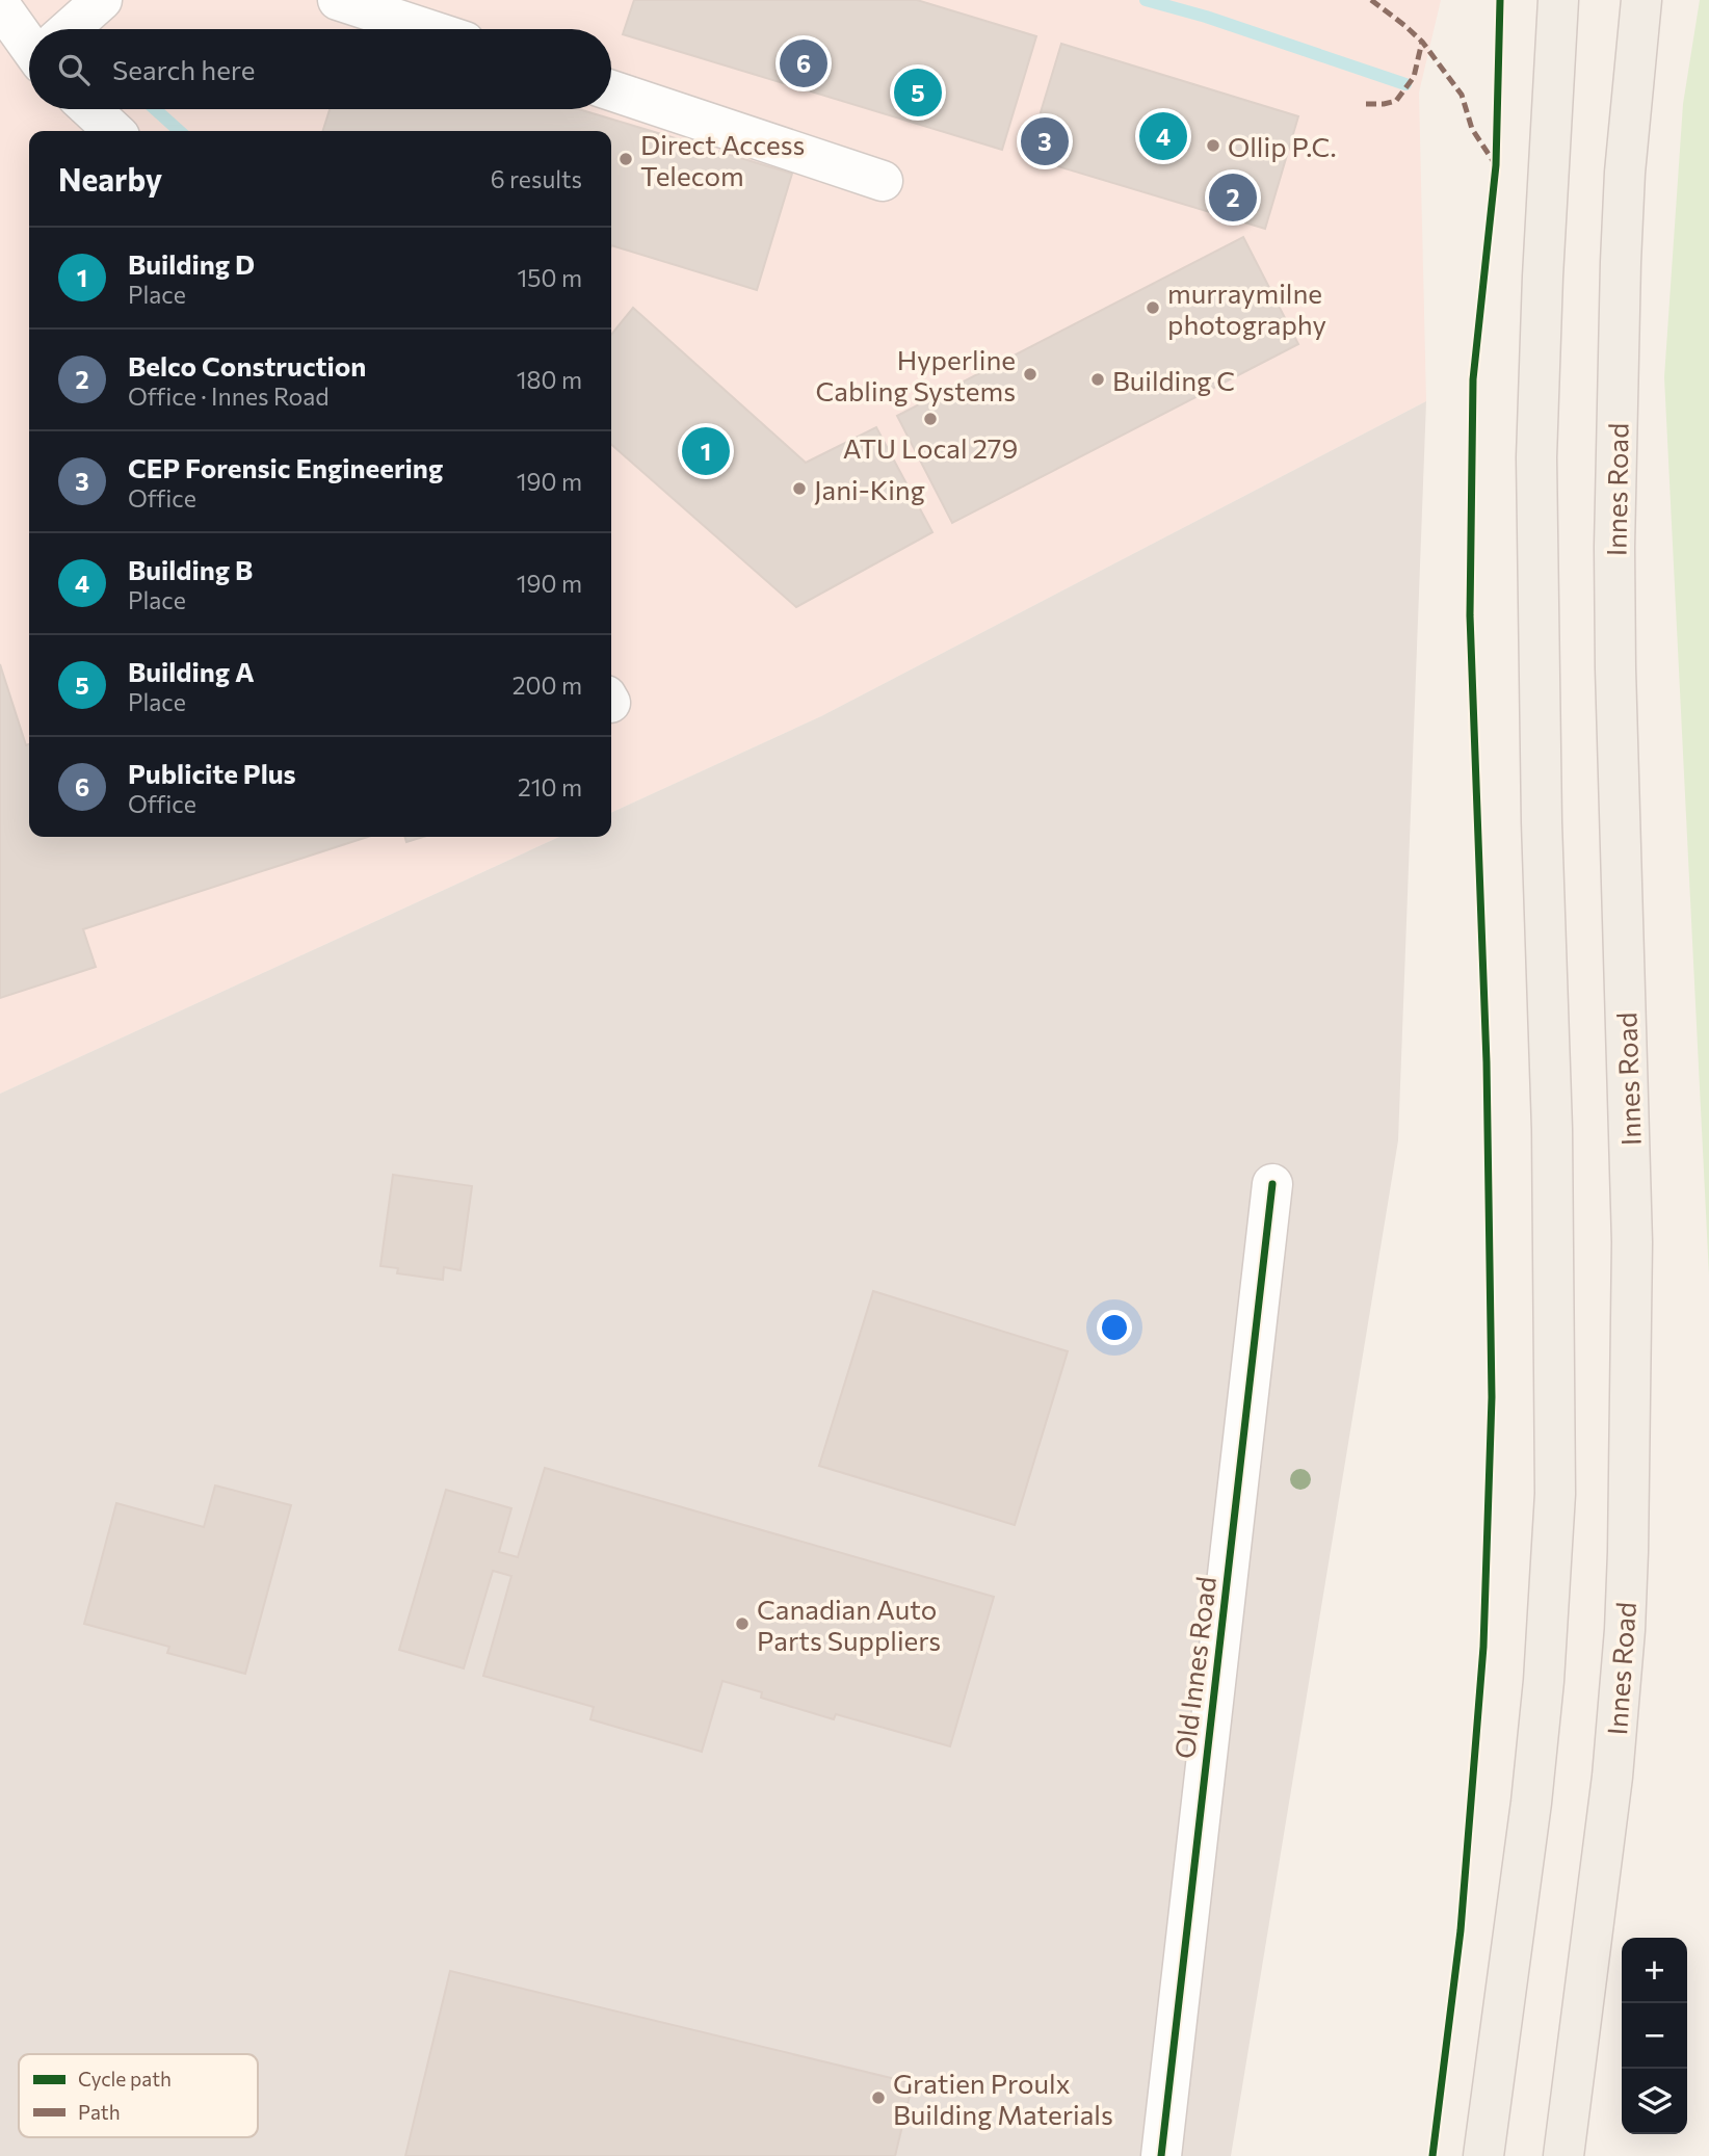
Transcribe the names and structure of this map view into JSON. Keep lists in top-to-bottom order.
{
  "streets": {
    "main road": ["Innes Road"],
    "street": ["Old Innes Road"]
  },
  "places": [
    "Ollip P.C.",
    "Direct Access Telecom",
    "murraymilne photography",
    "Hyperline Cabling Systems",
    "Building C",
    "ATU Local 279",
    "Jani-King",
    "Canadian Auto Parts Suppliers",
    "Gratien Proulx Building Materials"
  ],
  "legend": ["Cycle path", "Path"],
  "page": {
    "search": "Search here",
    "pins": [
      "6",
      "5",
      "4",
      "3",
      "2",
      "1"
    ],
    "heading": ["Nearby", "6 results"],
    "list": [
      {
        "mark": "1",
        "name": "Building D",
        "note": "Place",
        "value": "150 m"
      },
      {
        "mark": "2",
        "name": "Belco Construction",
        "note": "Office · Innes Road",
        "value": "180 m"
      },
      {
        "mark": "3",
        "name": "CEP Forensic Engineering",
        "note": "Office",
        "value": "190 m"
      },
      {
        "mark": "4",
        "name": "Building B",
        "note": "Place",
        "value": "190 m"
      },
      {
        "mark": "5",
        "name": "Building A",
        "note": "Place",
        "value": "200 m"
      },
      {
        "mark": "6",
        "name": "Publicite Plus",
        "note": "Office",
        "value": "210 m"
      }
    ],
    "map_buttons": ["+", "−"]
  }
}
